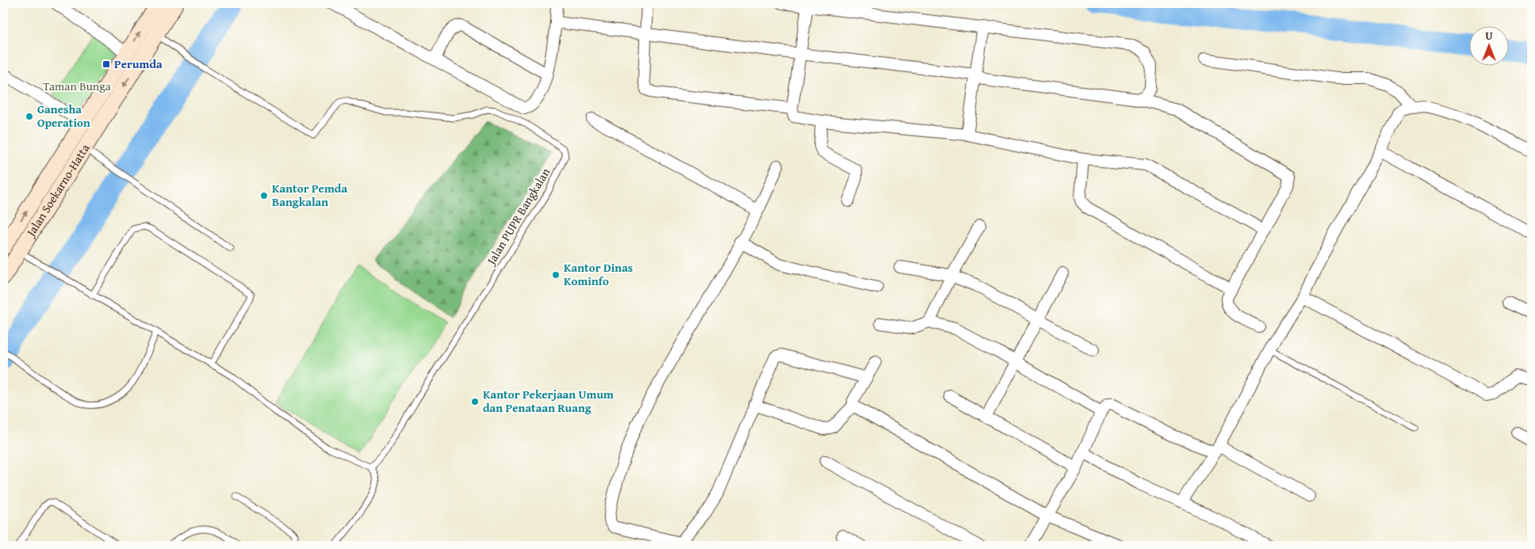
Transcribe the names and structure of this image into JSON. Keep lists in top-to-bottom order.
{
  "streets": {
    "main road": ["Jalan Soekarno-Hatta"],
    "lane": ["Jalan PUPR Bangkalan"]
  },
  "crossings": [
    ["Jalan Soekarno-Hatta", "Jalan PUPR Bangkalan"]
  ],
  "parks": ["Taman Bunga"],
  "places": {
    "transit": ["Perumda"],
    "other": [
      "Ganesha Operation",
      "Kantor Pemda Bangkalan",
      "Kantor Dinas Kominfo",
      "Kantor Pekerjaan Umum dan Penataan Ruang"
    ]
  },
  "north": "top"
}
